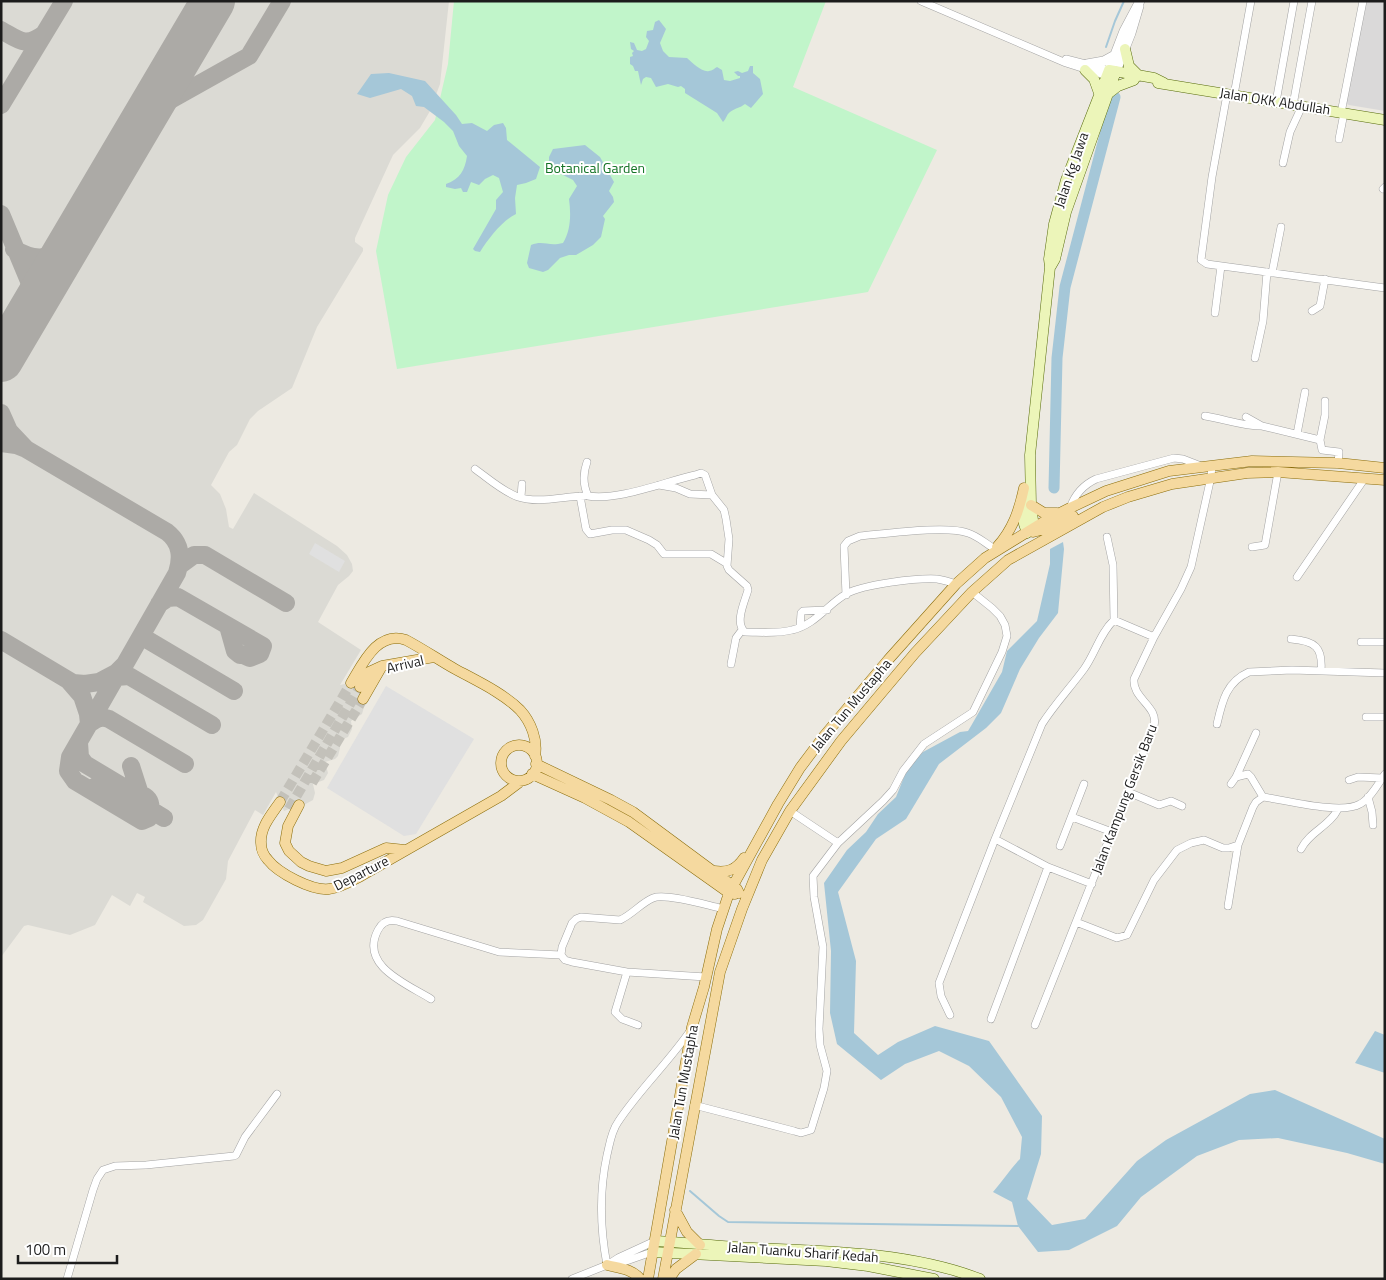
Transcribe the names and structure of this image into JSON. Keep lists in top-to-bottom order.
{
  "streets": {
    "main road": [
      "Jalan OKK Abdullah",
      "Jalan Kg Jawa",
      "Arrival",
      "Jalan Tun Mustapha",
      "Departure",
      "Jalan Tuanku Sharif Kedah"
    ],
    "street": ["Jalan Kampung Gersik Baru"]
  },
  "crossings": [
    ["Jalan OKK Abdullah", "Jalan Kg Jawa"],
    ["Jalan Kg Jawa", "Jalan Tun Mustapha"],
    ["Jalan Tun Mustapha", "Jalan Kampung Gersik Baru"],
    ["Jalan Tun Mustapha", "Jalan Tuanku Sharif Kedah"]
  ],
  "parks": ["Botanical Garden"],
  "scale_bar": "100 m"
}
